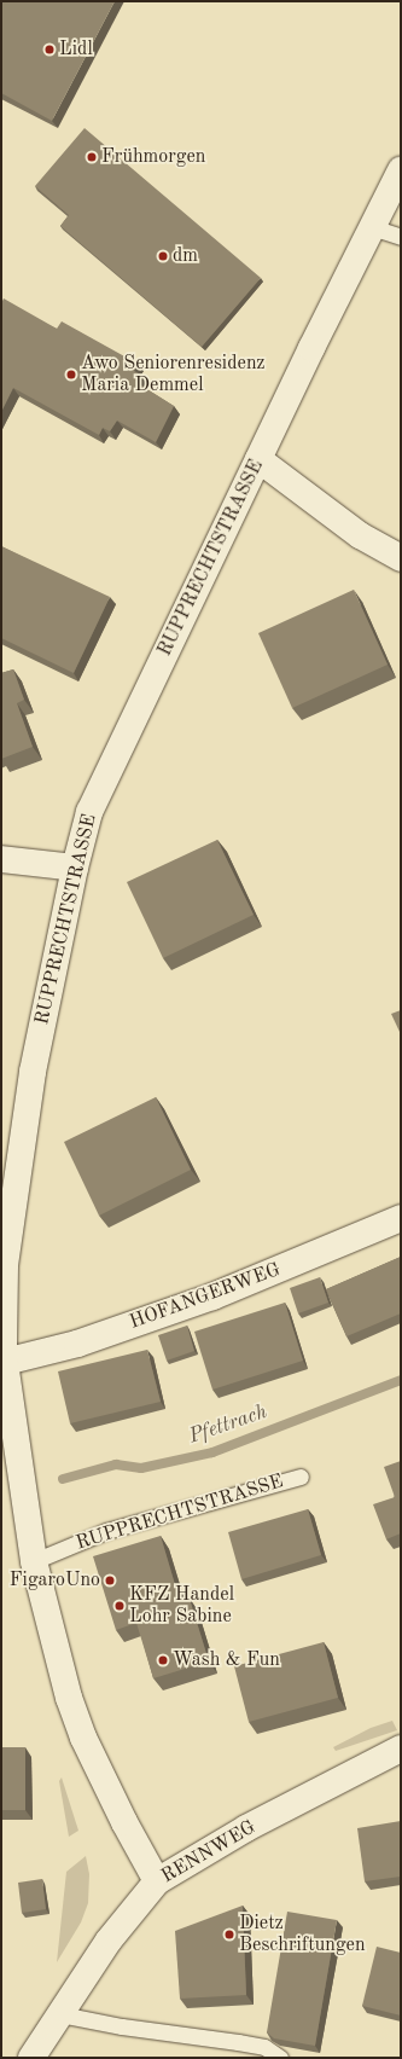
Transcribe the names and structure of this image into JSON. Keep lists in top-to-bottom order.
{
  "streets": {
    "main road": ["RUPPRECHTSTRASSE", "HOFANGERWEG", "RENNWEG"]
  },
  "crossings": [
    ["RUPPRECHTSTRASSE", "HOFANGERWEG"],
    ["RUPPRECHTSTRASSE", "RENNWEG"]
  ],
  "water": ["Pfettrach"],
  "places": [
    "Lidl",
    "Frühmorgen",
    "dm",
    "Awo Seniorenresidenz Maria Demmel",
    "FigaroUno",
    "KFZ Handel Lohr Sabine",
    "Wash & Fun",
    "Dietz Beschriftungen"
  ]
}
